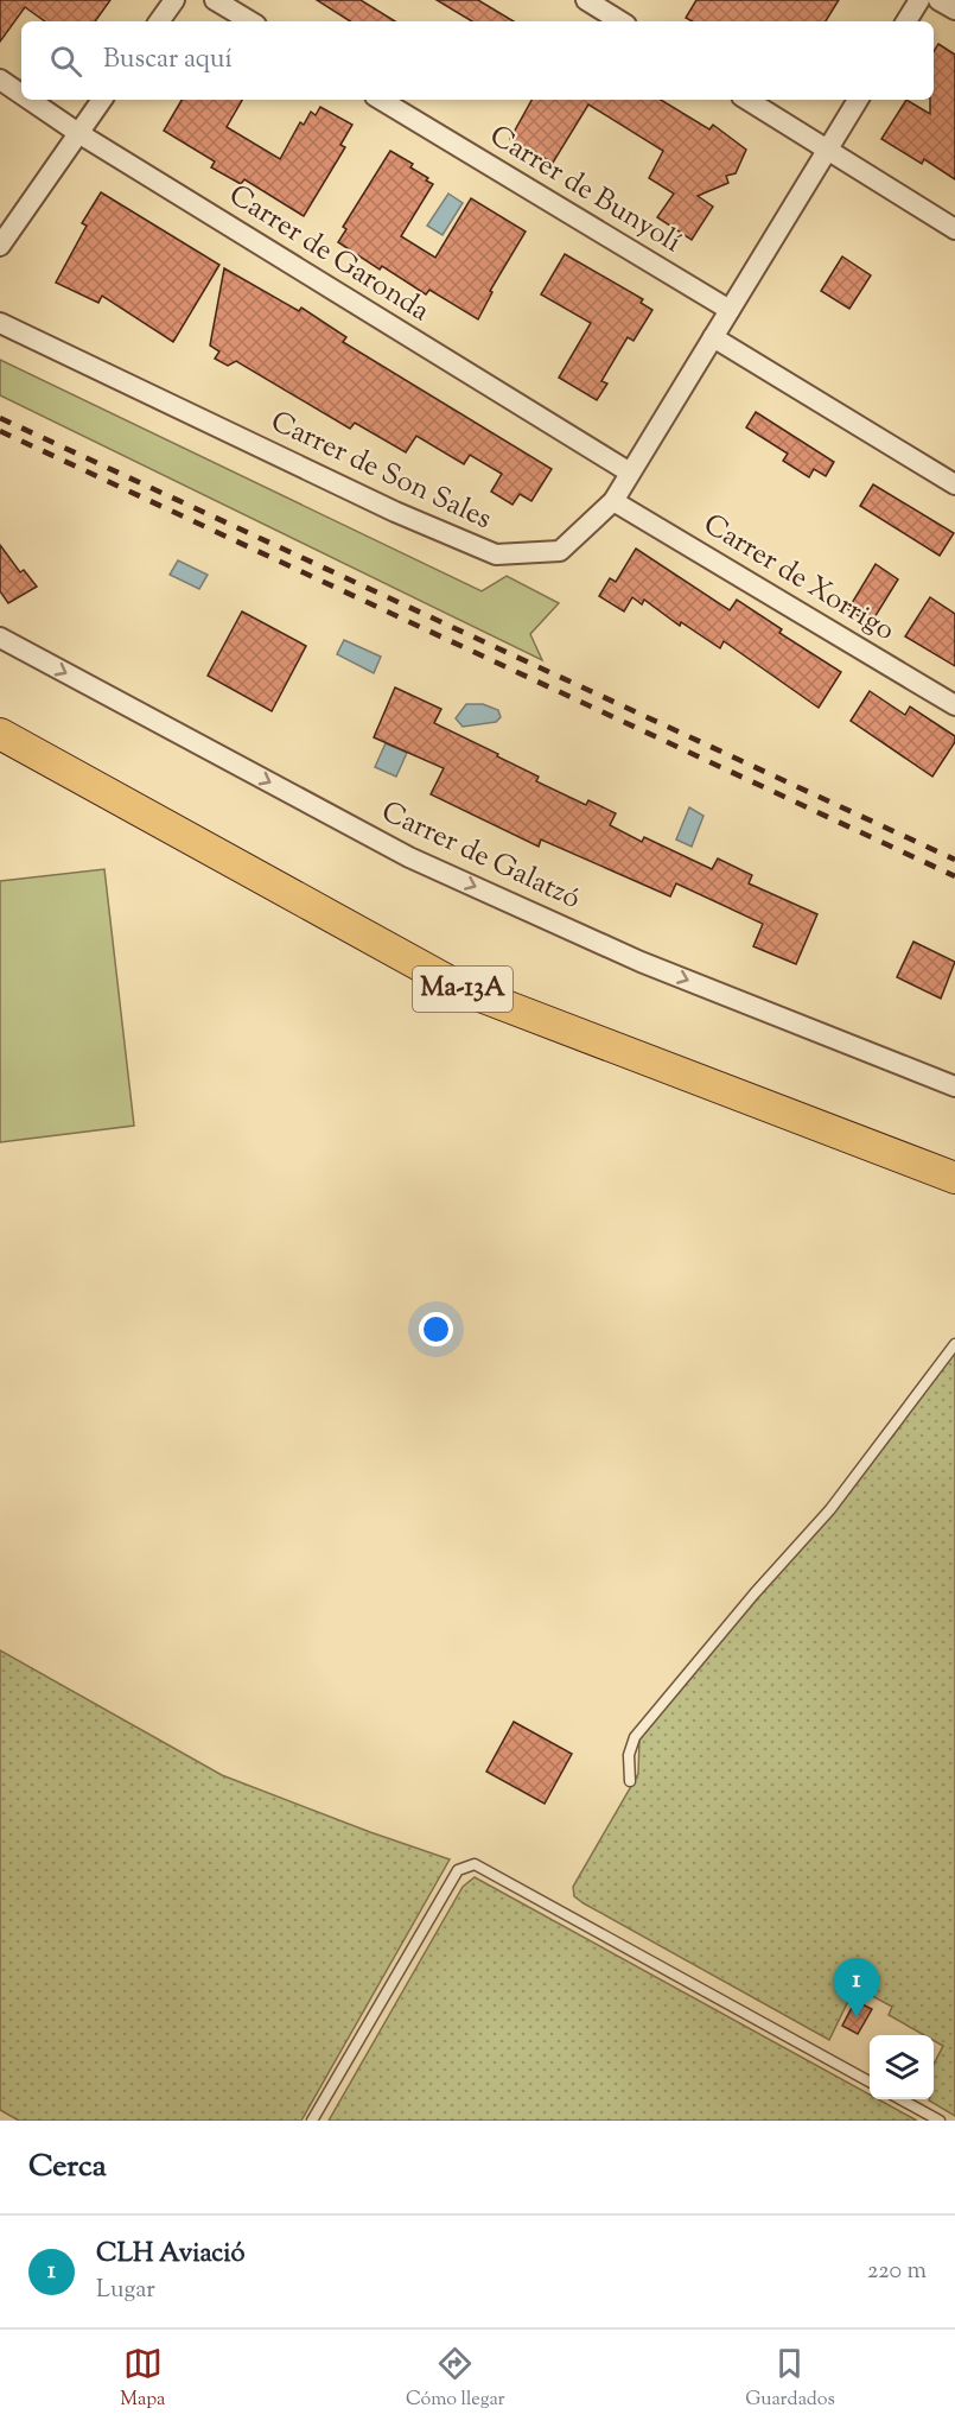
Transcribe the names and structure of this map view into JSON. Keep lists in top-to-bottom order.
{
  "streets": {
    "main road": ["Ma-13A"],
    "street": [
      "Carrer de Bunyolí",
      "Carrer de Garonda",
      "Carrer de Son Sales",
      "Carrer de Xorrigo",
      "Carrer de Galatzó"
    ]
  },
  "crossings": [
    ["Carrer de Bunyolí", "Carrer de Son Sales"],
    ["Carrer de Garonda", "Carrer de Son Sales"],
    ["Carrer de Son Sales", "Carrer de Xorrigo"]
  ],
  "one_way": ["Carrer de Galatzó"],
  "page": {
    "search": "Buscar aquí",
    "pins": "1",
    "heading": "Cerca",
    "list": [
      {
        "mark": "1",
        "name": "CLH Aviació",
        "note": "Lugar",
        "value": "220 m"
      }
    ],
    "nav": ["Mapa", "Cómo llegar", "Guardados"]
  }
}
